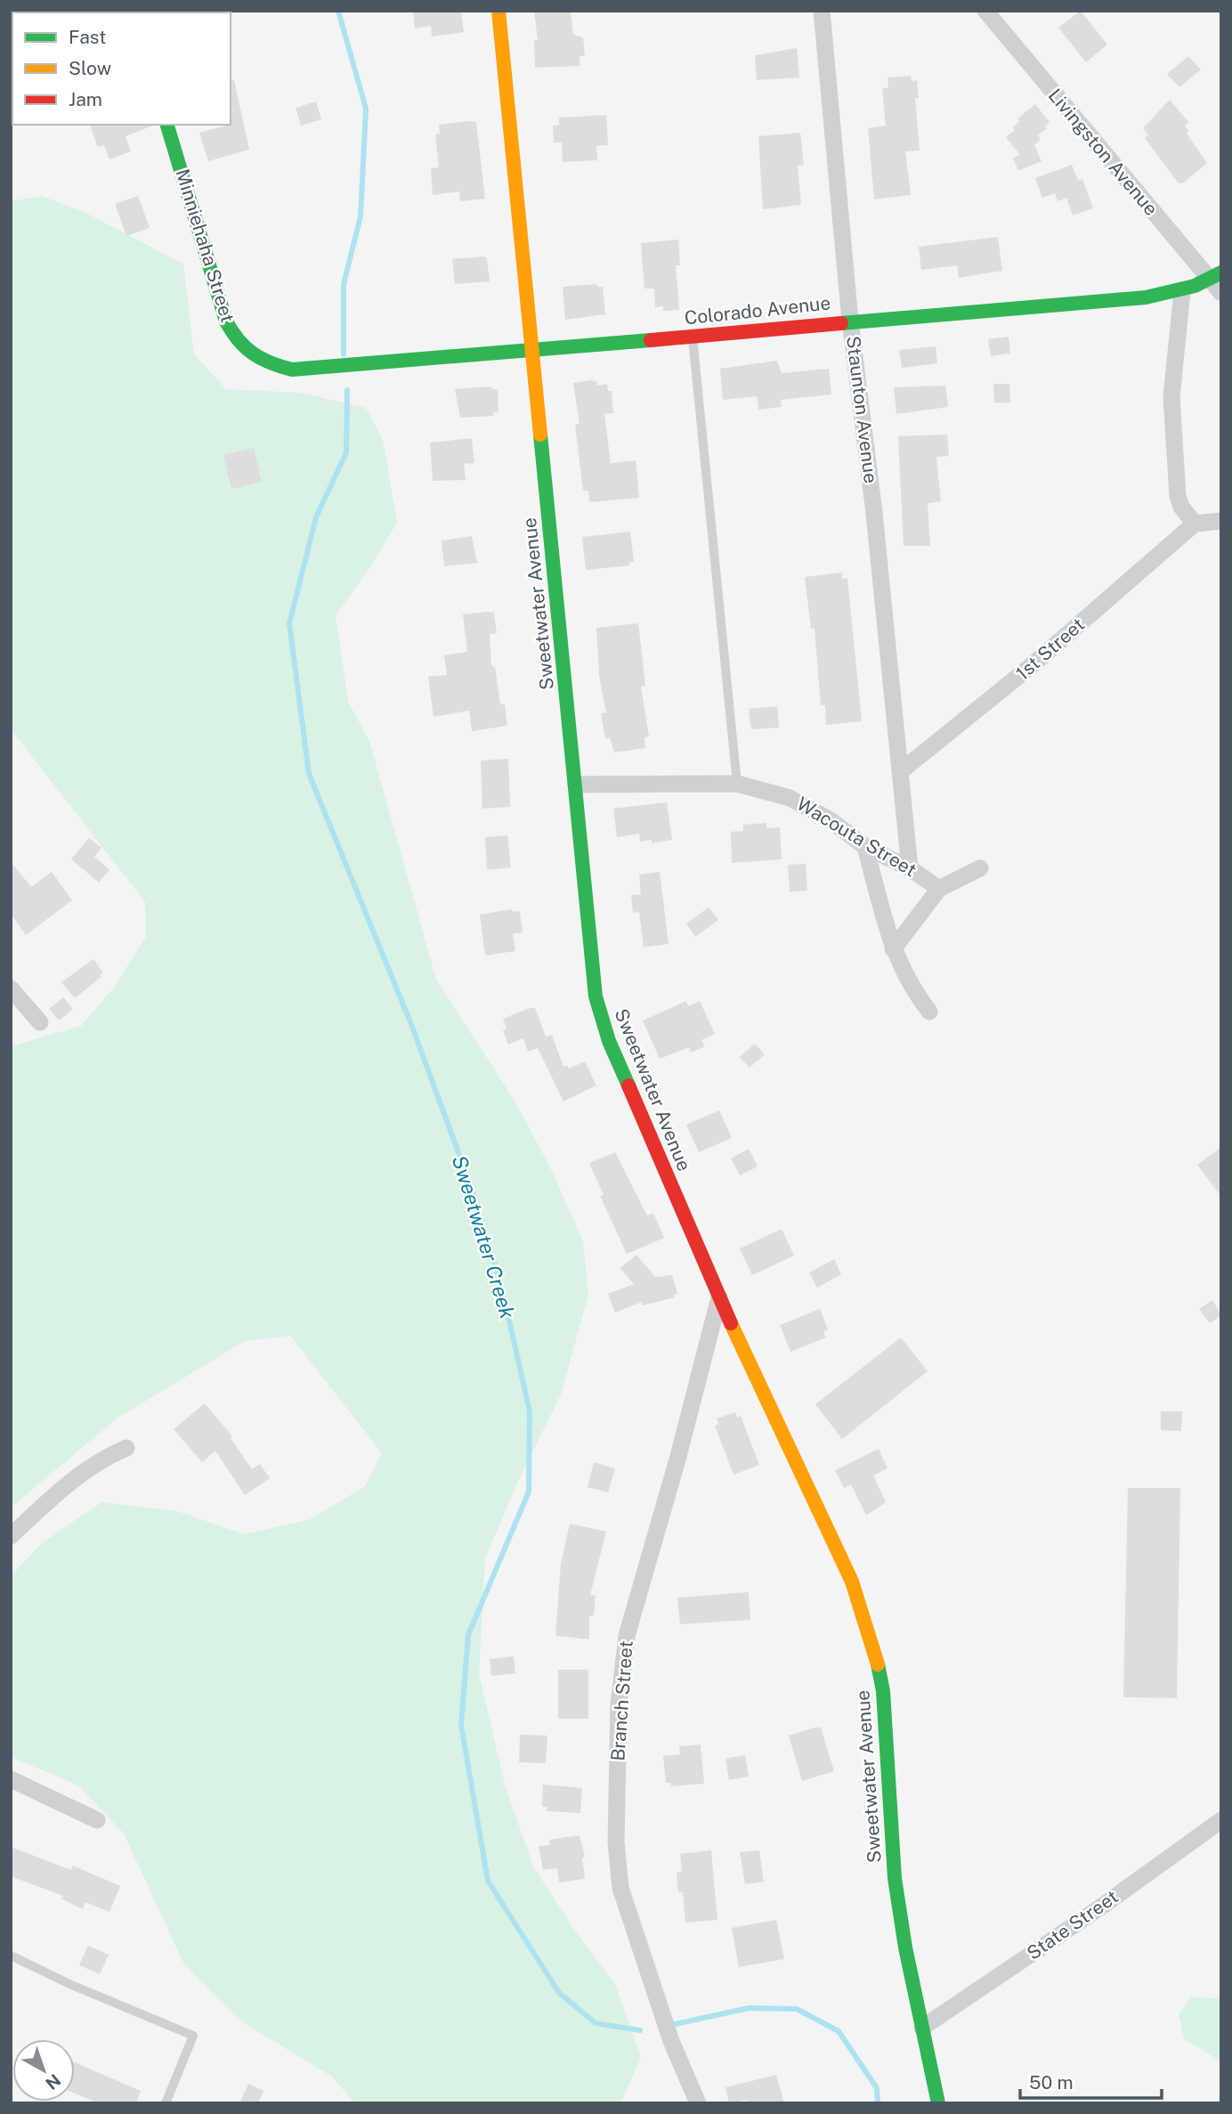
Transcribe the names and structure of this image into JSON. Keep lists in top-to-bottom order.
{
  "streets": {
    "street": [
      "Livingston Avenue",
      "Minniehaha Street",
      "Colorado Avenue",
      "Staunton Avenue",
      "Sweetwater Avenue",
      "1st Street",
      "Wacouta Street",
      "Branch Street",
      "State Street"
    ]
  },
  "crossings": [
    ["Livingston Avenue", "Colorado Avenue"],
    ["Minniehaha Street", "Colorado Avenue"],
    ["Colorado Avenue", "Staunton Avenue"],
    ["Colorado Avenue", "Sweetwater Avenue"],
    ["Staunton Avenue", "1st Street"],
    ["Staunton Avenue", "Wacouta Street"],
    ["Sweetwater Avenue", "Wacouta Street"],
    ["Sweetwater Avenue", "Branch Street"],
    ["Sweetwater Avenue", "State Street"]
  ],
  "water": ["Sweetwater Creek"],
  "legend": ["Fast", "Slow", "Jam"],
  "scale_bar": "50 m",
  "north": "bottom right"
}
